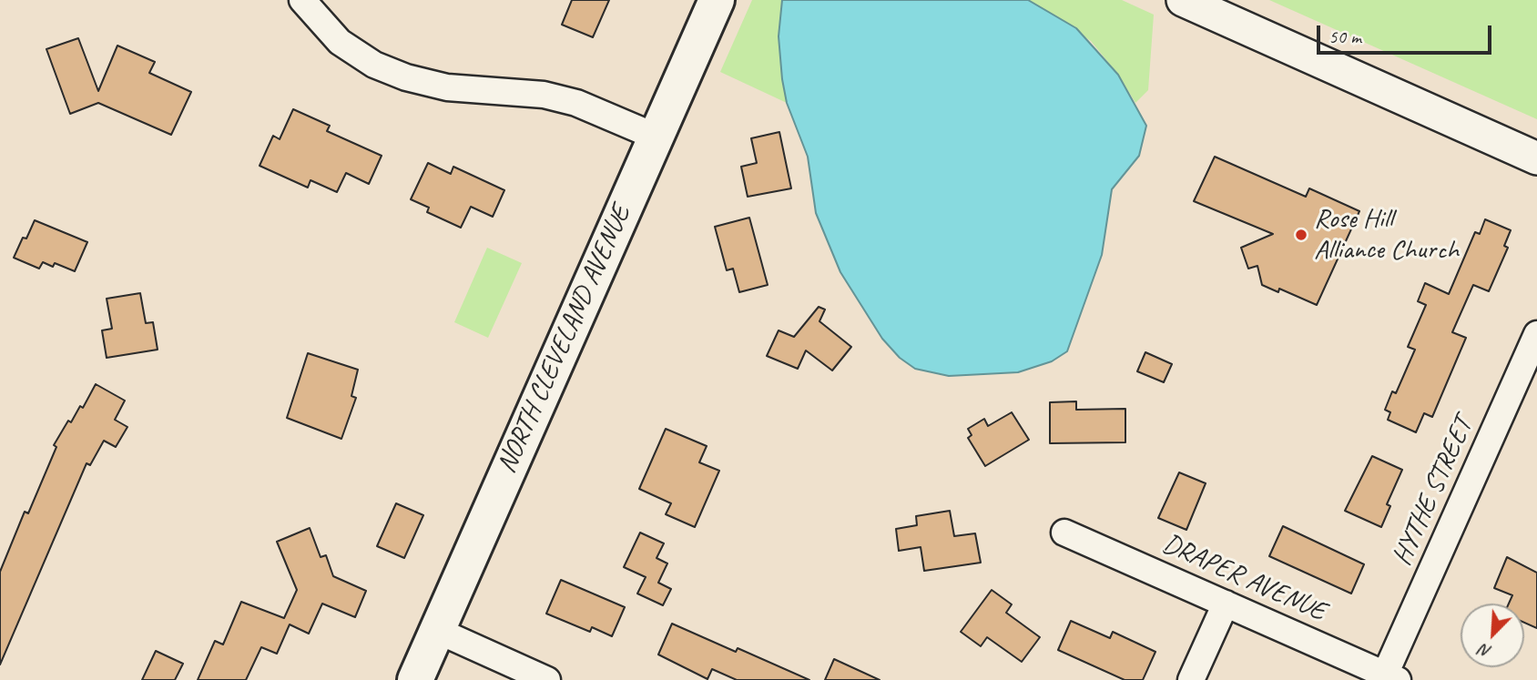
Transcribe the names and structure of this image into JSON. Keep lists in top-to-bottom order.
{
  "streets": {
    "main road": ["NORTH CLEVELAND AVENUE"],
    "street": ["HYTHE STREET", "DRAPER AVENUE"]
  },
  "crossings": [
    ["HYTHE STREET", "DRAPER AVENUE"]
  ],
  "places": ["Rose Hill Alliance Church"],
  "scale_bar": "50 m",
  "north": "bottom left"
}
